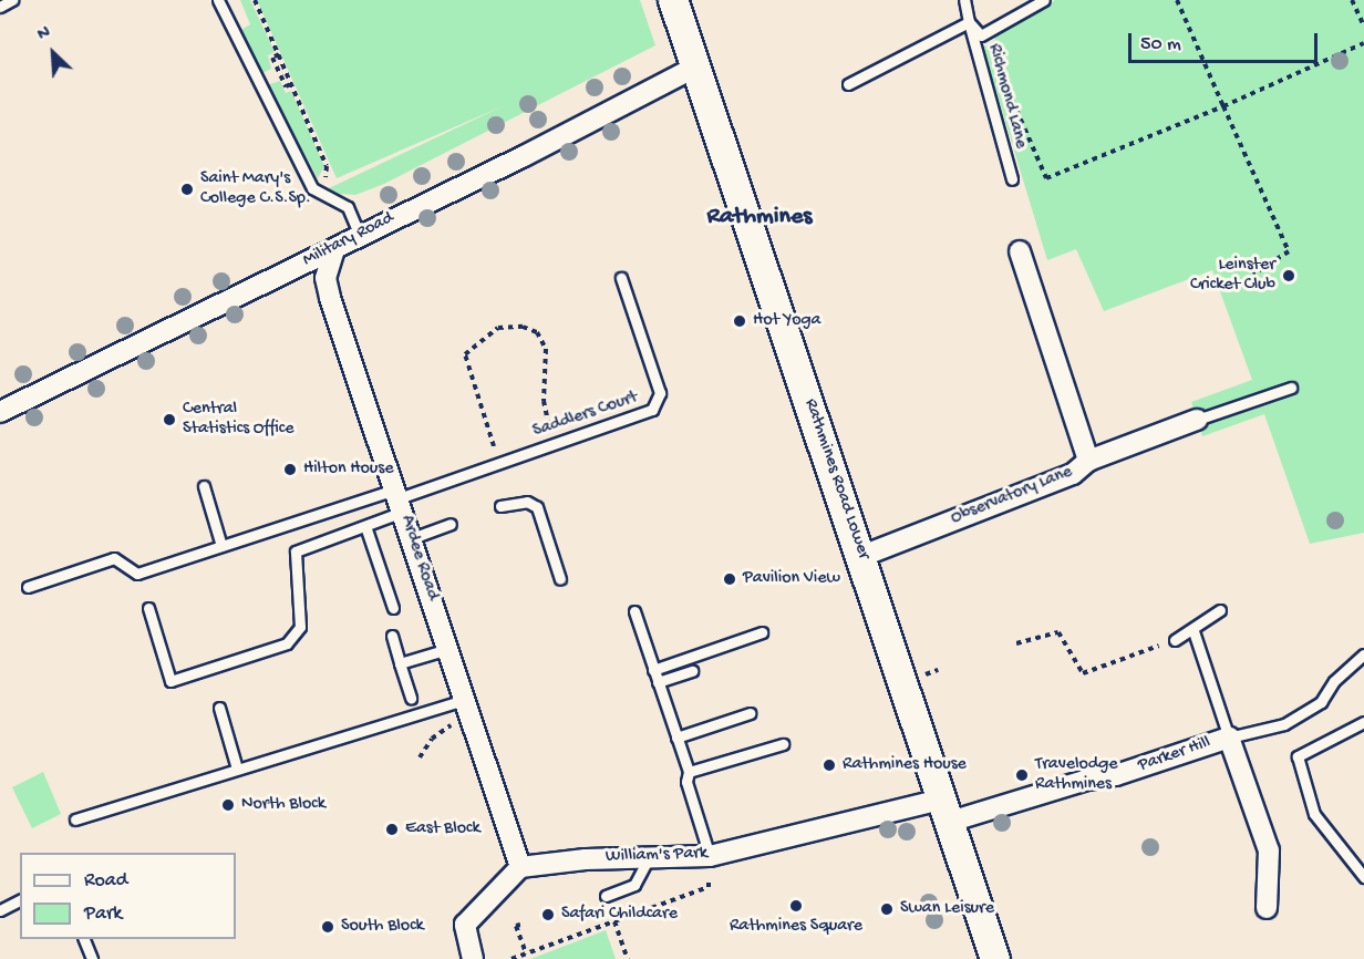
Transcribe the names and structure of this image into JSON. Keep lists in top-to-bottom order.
{
  "streets": {
    "main road": ["Rathmines Road Lower"],
    "street": [
      "Military Road",
      "Observatory Lane",
      "Ardee Road",
      "Parker Hill",
      "William's Park"
    ],
    "lane": ["Richmond Lane", "Saddlers Court"]
  },
  "crossings": [
    ["Military Road", "Rathmines Road Lower"],
    ["Military Road", "Ardee Road"],
    ["Saddlers Court", "Ardee Road"],
    ["Rathmines Road Lower", "Observatory Lane"],
    ["Rathmines Road Lower", "Parker Hill"],
    ["Rathmines Road Lower", "William's Park"],
    ["Ardee Road", "William's Park"],
    ["Parker Hill", "William's Park"]
  ],
  "districts": ["Rathmines"],
  "places": [
    "Saint Mary's College C.S.Sp.",
    "Leinster Cricket Club",
    "Hot Yoga",
    "Central Statistics Office",
    "Hilton House",
    "Pavilion View",
    "Rathmines House",
    "Travelodge Rathmines",
    "North Block",
    "East Block",
    "Rathmines Square",
    "Swan Leisure",
    "Safari Childcare",
    "South Block"
  ],
  "legend": ["Road", "Park"],
  "scale_bar": "50 m",
  "north": "top left"
}
